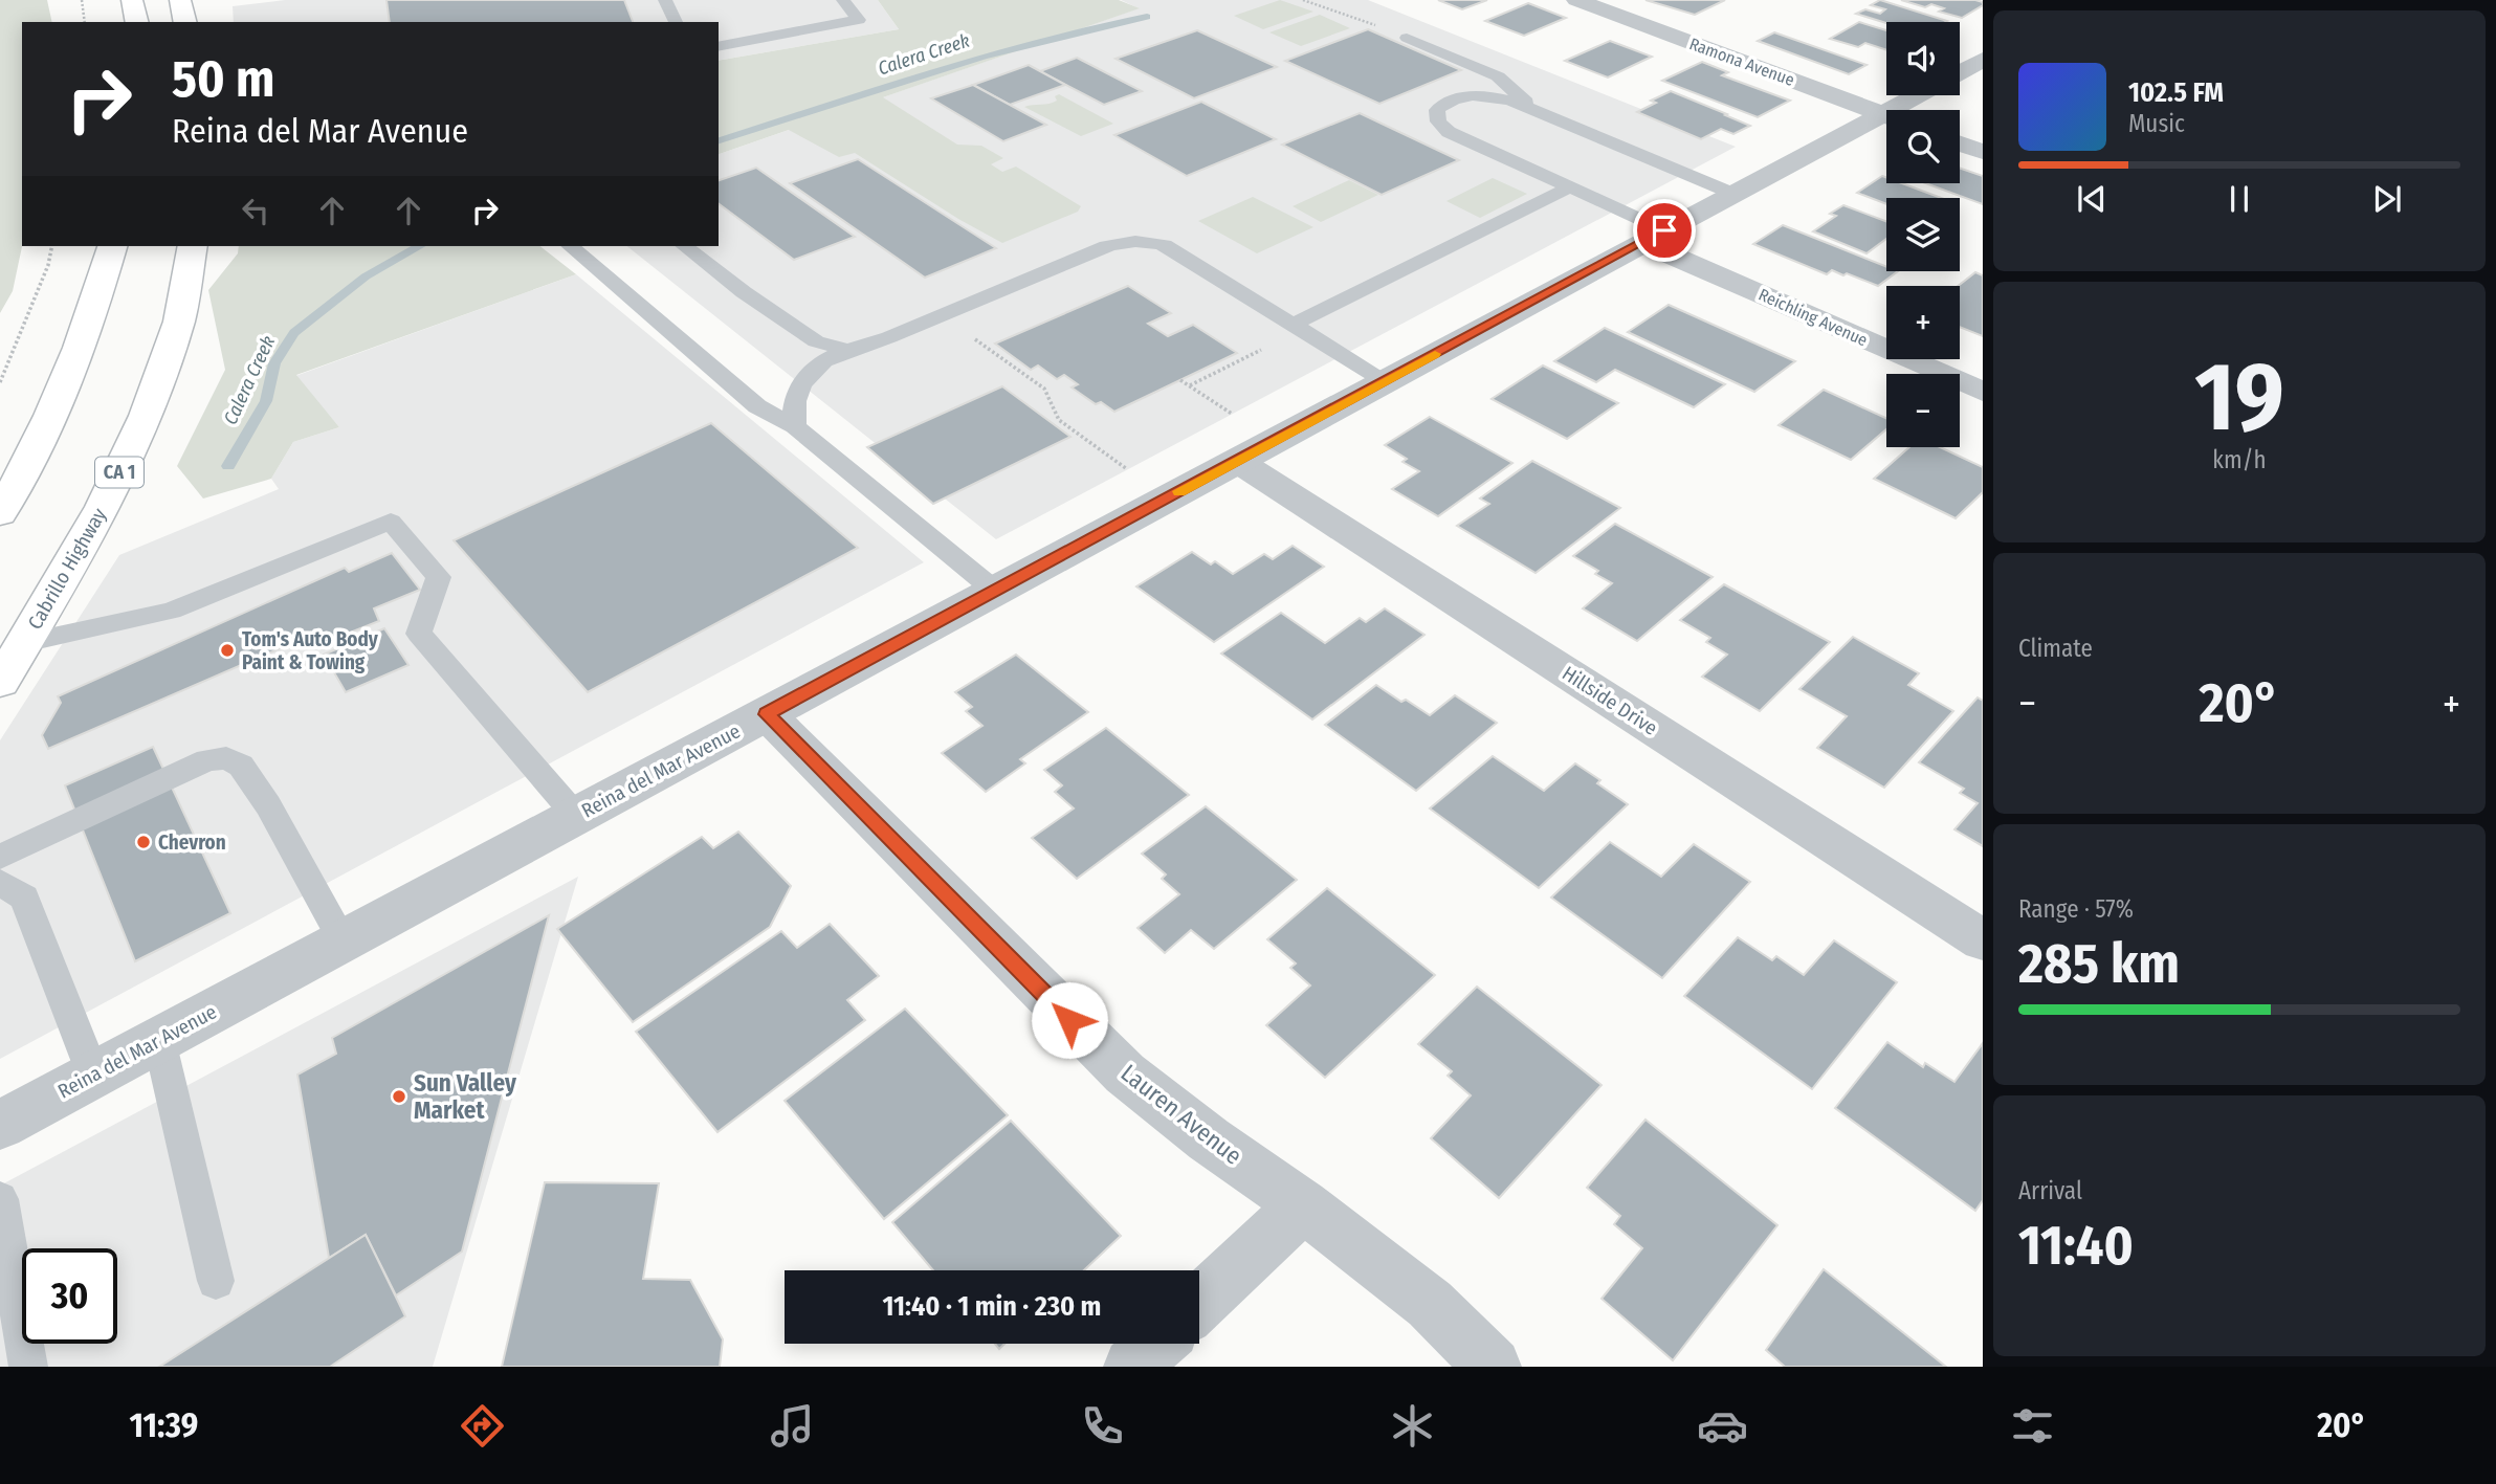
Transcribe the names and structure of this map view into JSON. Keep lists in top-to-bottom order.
{
  "streets": {
    "highway": ["CA 1", "Cabrillo Highway"],
    "street": [
      "Ramona Avenue",
      "Reichling Avenue",
      "Hillside Drive",
      "Reina del Mar Avenue",
      "Lauren Avenue"
    ]
  },
  "crossings": [
    ["Reichling Avenue", "Reina del Mar Avenue"],
    ["Hillside Drive", "Reina del Mar Avenue"],
    ["Reina del Mar Avenue", "Lauren Avenue"]
  ],
  "water": ["Calera Creek"],
  "places": ["Tom's Auto Body Paint & Towing", "Chevron", "Sun Valley Market"],
  "page": {
    "map_buttons": ["+", "−"],
    "turn": ["50 m", "Reina del Mar Avenue"],
    "song": ["102.5 FM", "Music"],
    "tile": [
      ["19", "km/h"],
      "Climate",
      ["Range · 57%", "285 km"],
      ["Arrival", "11:40"]
    ],
    "heat": ["−", "20°", "+"],
    "limit": "30",
    "trip": "11:40 · 1 min · 230 m",
    "tabs": ["11:39", "20°"]
  }
}
